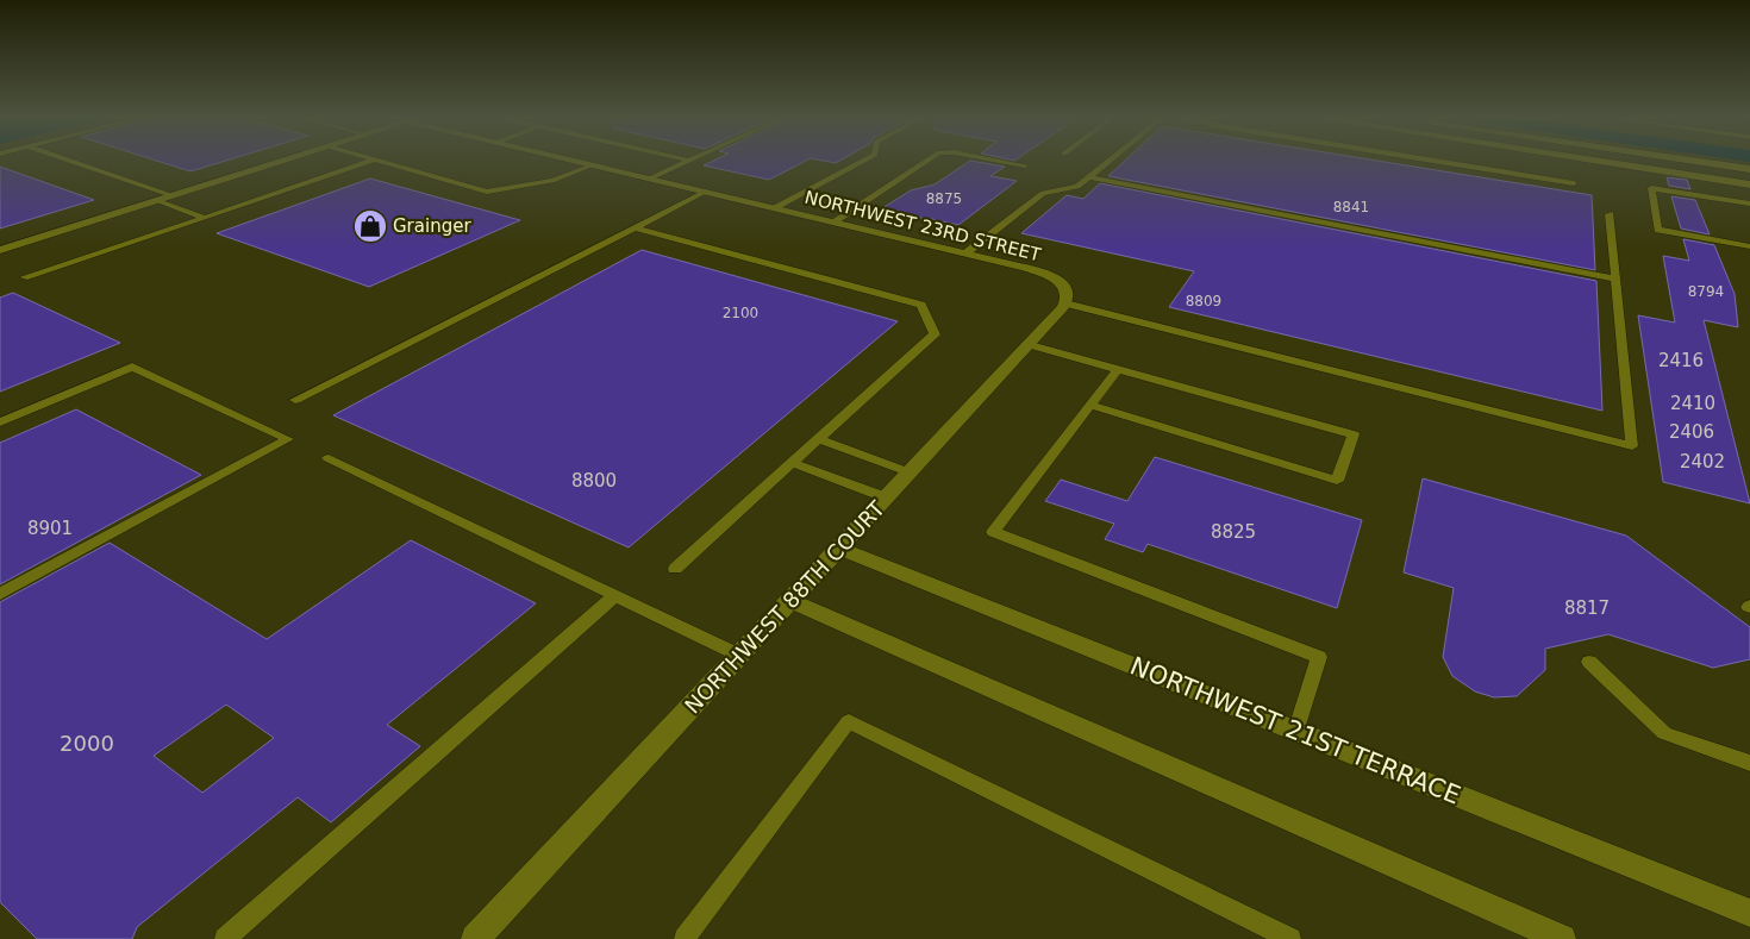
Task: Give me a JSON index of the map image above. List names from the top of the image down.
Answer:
{
  "streets": {
    "street": ["NORTHWEST 23RD STREET", "NORTHWEST 88TH COURT", "NORTHWEST 21ST TERRACE"]
  },
  "crossings": [
    ["NORTHWEST 23RD STREET", "NORTHWEST 88TH COURT"],
    ["NORTHWEST 88TH COURT", "NORTHWEST 21ST TERRACE"]
  ],
  "places": {
    "shop": ["Grainger"]
  },
  "house_numbers": [
    "8875",
    "8841",
    "8794",
    "8809",
    "2100",
    "2416",
    "2410",
    "2406",
    "2402",
    "8800",
    "8901",
    "8825",
    "8817",
    "2000"
  ]
}
